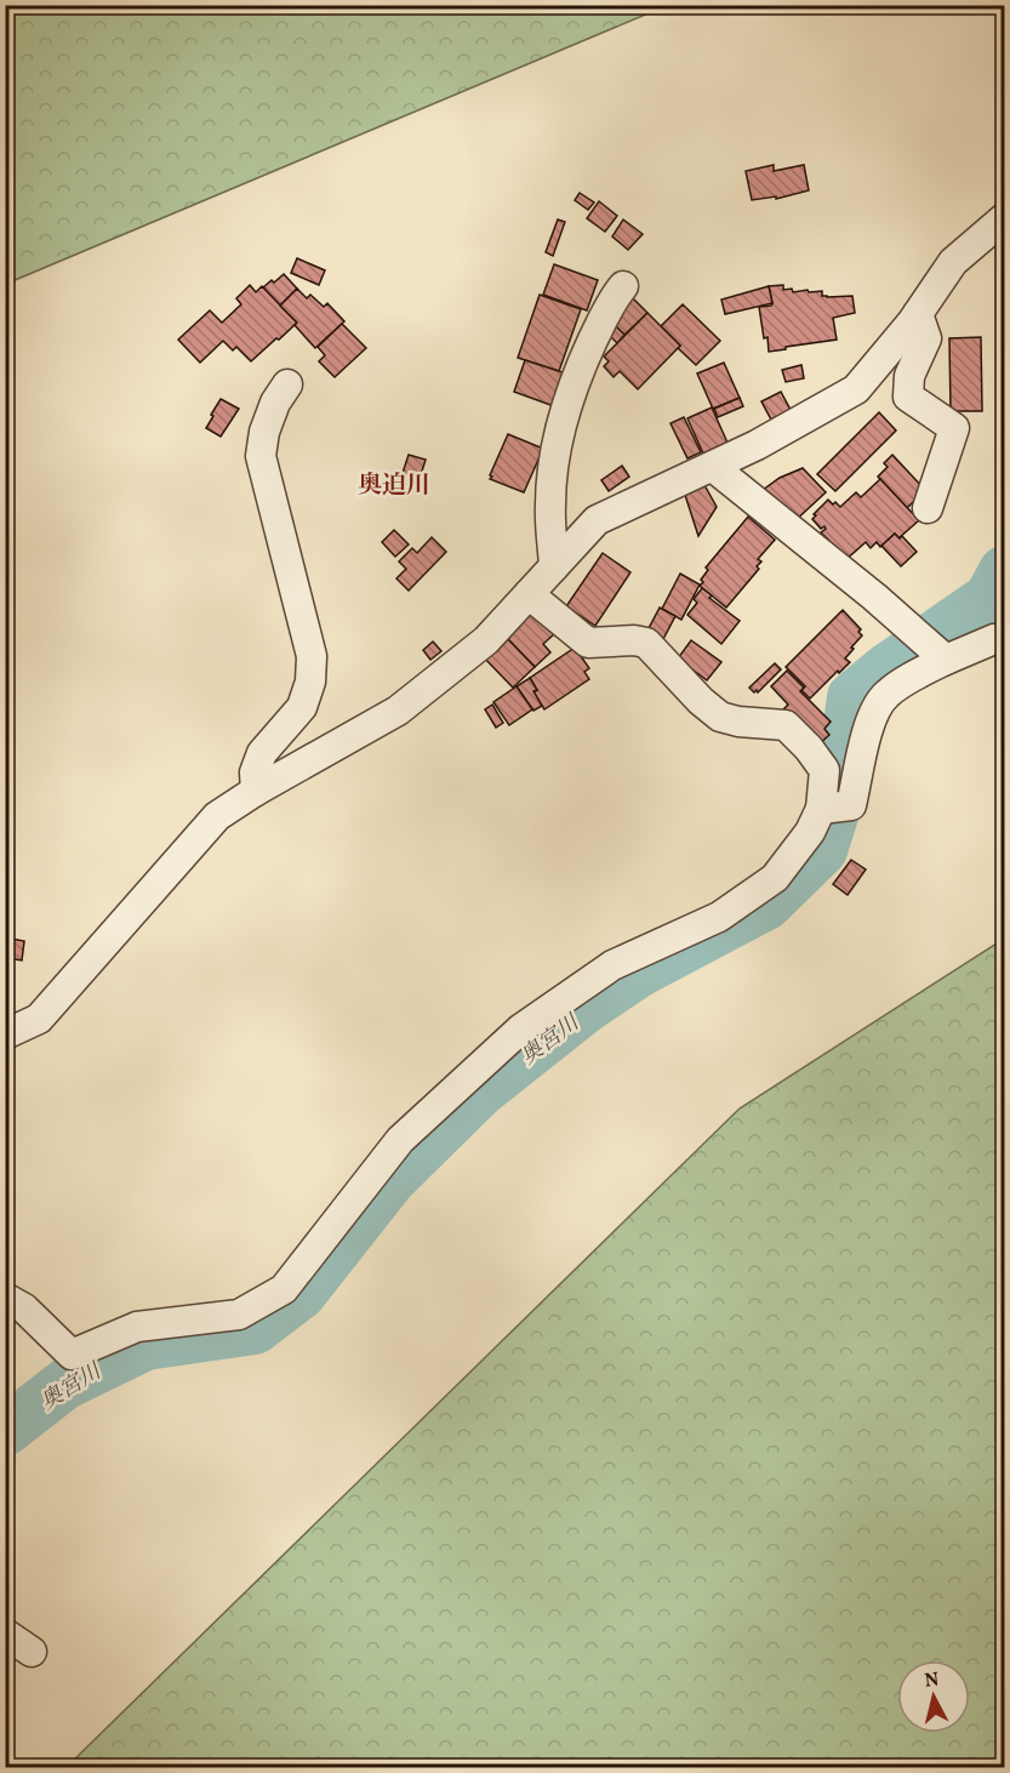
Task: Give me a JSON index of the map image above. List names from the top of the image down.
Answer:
{
  "districts": ["奥迫川"],
  "water": ["奥宮川"],
  "north": "top"
}
